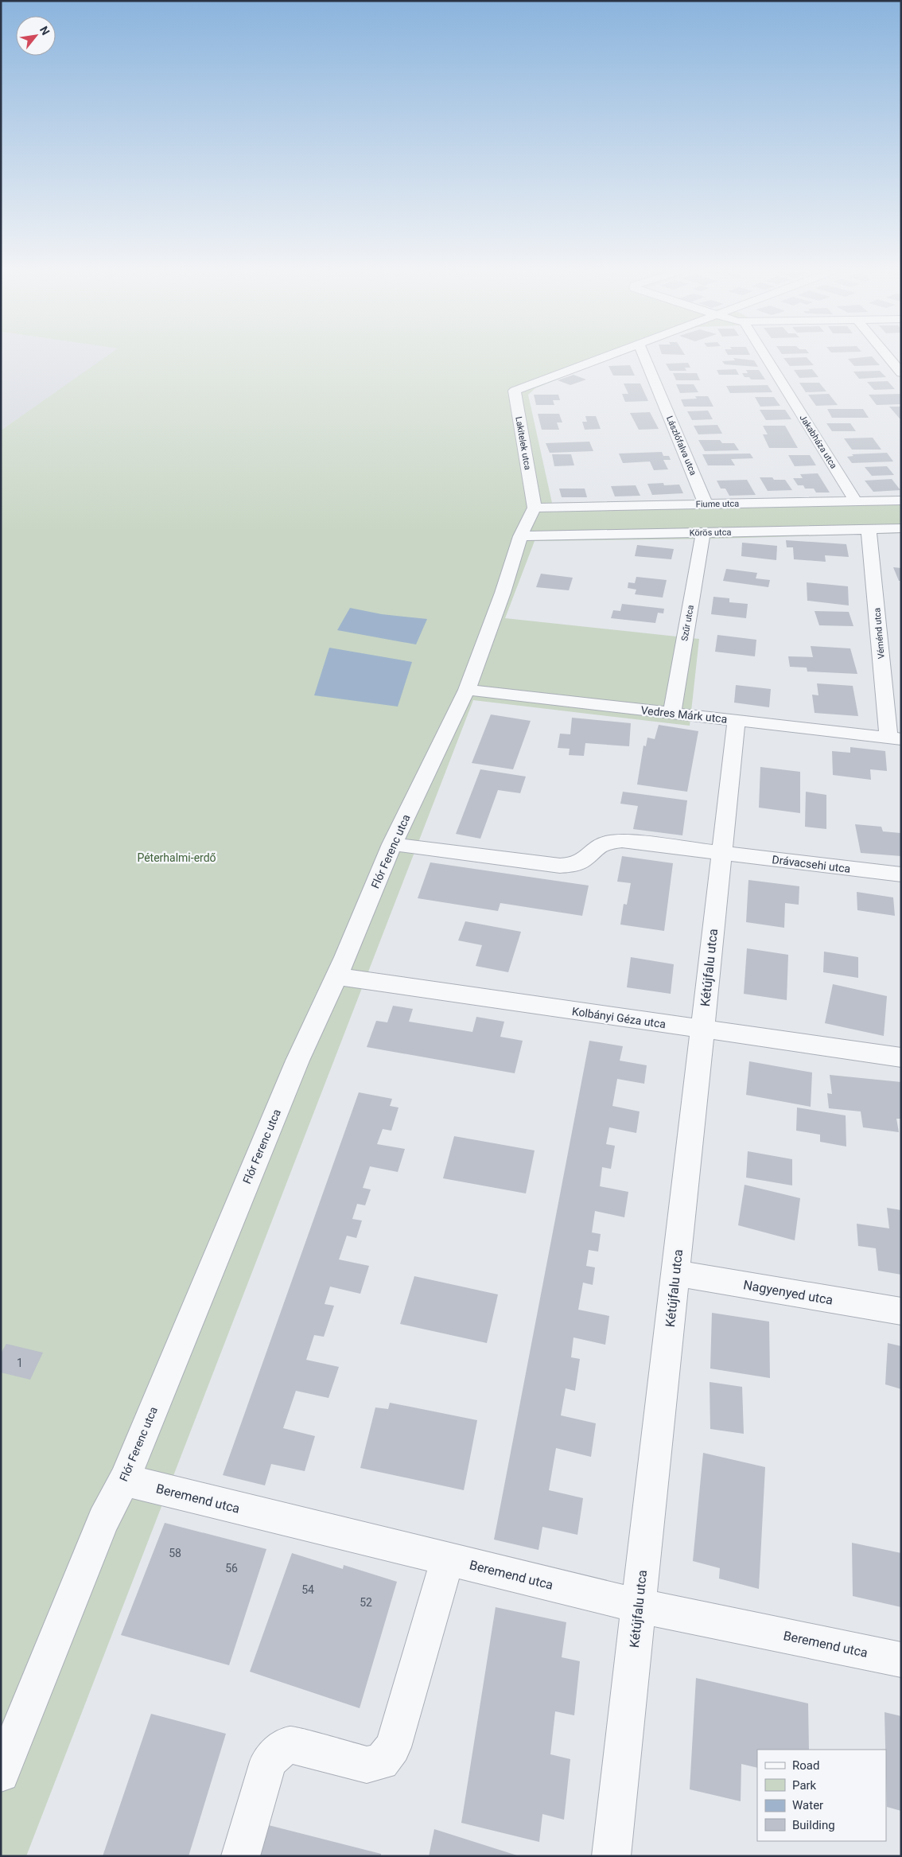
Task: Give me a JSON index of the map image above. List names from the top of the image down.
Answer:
{
  "streets": {
    "street": [
      "Jakabháza utca",
      "Lakitelek utca",
      "Lászlófalva utca",
      "Fiume utca",
      "Körös utca",
      "Szűr utca",
      "Véménd utca",
      "Vedres Márk utca",
      "Flór Ferenc utca",
      "Drávacsehi utca",
      "Kétújfalu utca",
      "Kolbányi Géza utca",
      "Nagyenyed utca",
      "Beremend utca"
    ]
  },
  "crossings": [
    ["Jakabháza utca", "Fiume utca"],
    ["Lakitelek utca", "Fiume utca"],
    ["Lászlófalva utca", "Fiume utca"],
    ["Körös utca", "Szűr utca"],
    ["Körös utca", "Véménd utca"],
    ["Körös utca", "Flór Ferenc utca"],
    ["Szűr utca", "Vedres Márk utca"],
    ["Véménd utca", "Vedres Márk utca"],
    ["Vedres Márk utca", "Flór Ferenc utca"],
    ["Vedres Márk utca", "Kétújfalu utca"],
    ["Flór Ferenc utca", "Drávacsehi utca"],
    ["Flór Ferenc utca", "Kolbányi Géza utca"],
    ["Flór Ferenc utca", "Beremend utca"],
    ["Drávacsehi utca", "Kétújfalu utca"],
    ["Kétújfalu utca", "Kolbányi Géza utca"],
    ["Kétújfalu utca", "Nagyenyed utca"],
    ["Kétújfalu utca", "Beremend utca"]
  ],
  "parks": ["Péterhalmi-erdő"],
  "house_numbers": [
    "1",
    "58",
    "56",
    "54",
    "52"
  ],
  "legend": [
    "Road",
    "Park",
    "Water",
    "Building"
  ],
  "north": "top right"
}
